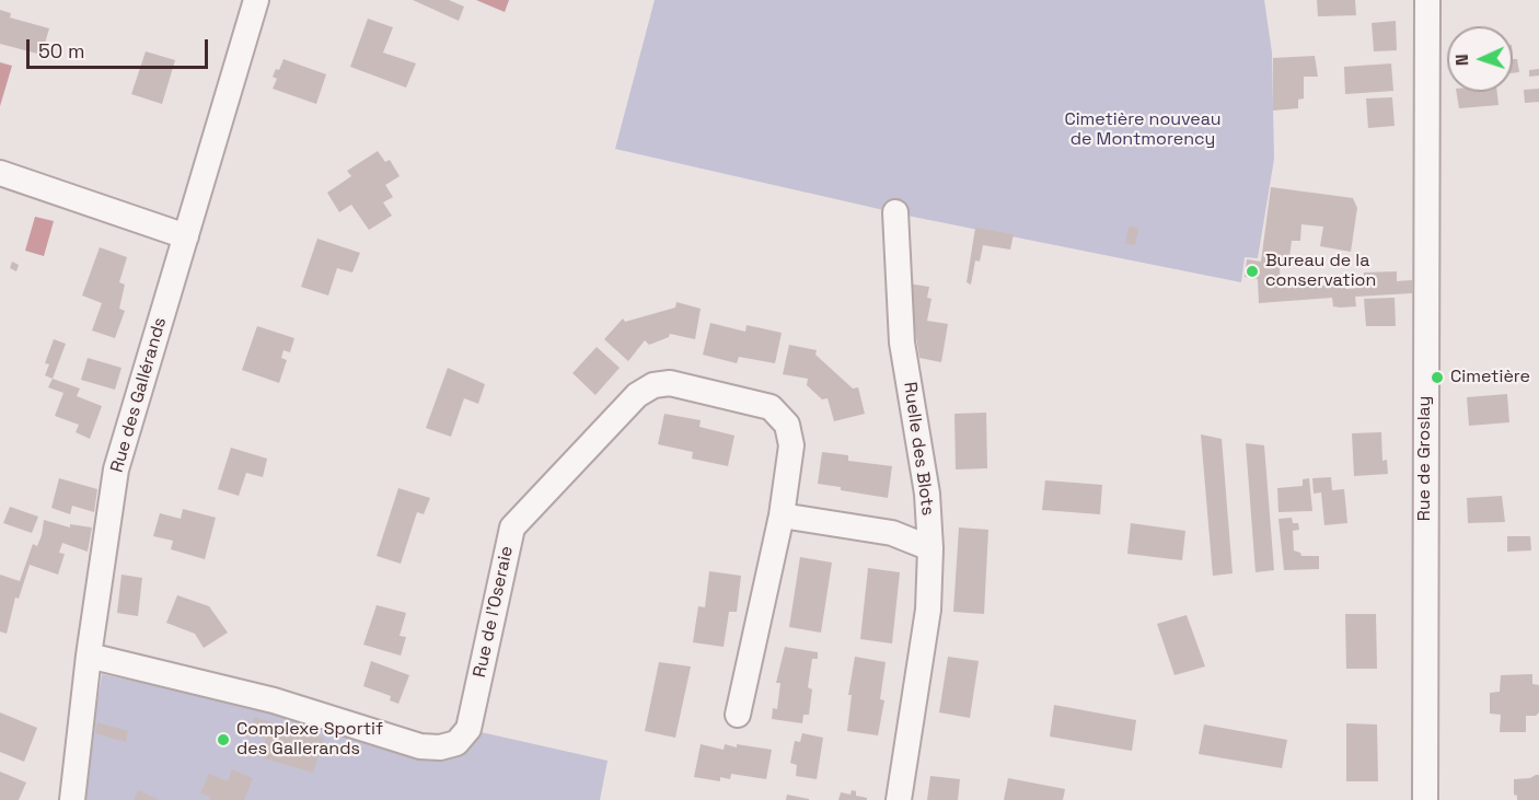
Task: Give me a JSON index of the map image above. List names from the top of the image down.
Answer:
{
  "streets": {
    "street": [
      "Rue des Gallérands",
      "Ruelle des Blots",
      "Rue de Groslay",
      "Rue de l'Oseraie"
    ]
  },
  "crossings": [
    ["Rue des Gallérands", "Rue de l'Oseraie"]
  ],
  "parks": ["Cimetière nouveau de Montmorency"],
  "places": ["Bureau de la conservation", "Cimetière", "Complexe Sportif des Gallerands"],
  "scale_bar": "50 m",
  "north": "left"
}
